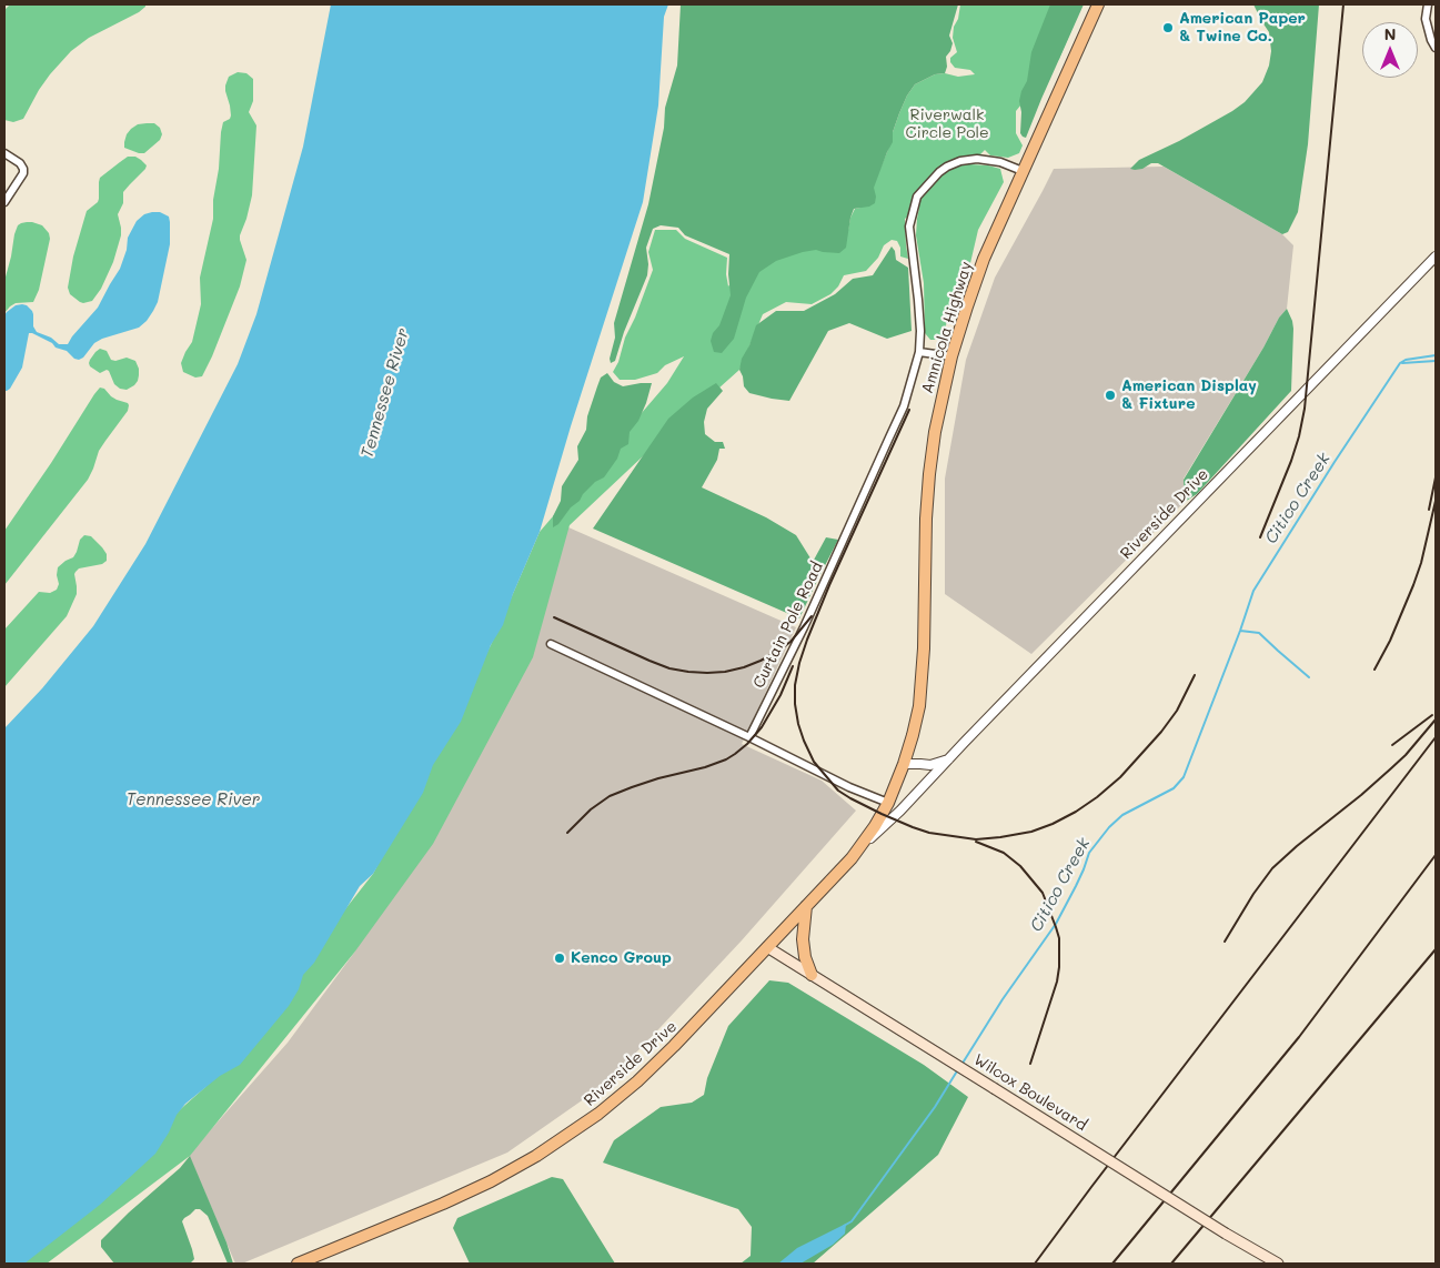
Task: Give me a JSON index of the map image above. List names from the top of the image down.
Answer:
{
  "streets": {
    "main road": ["Amnicola Highway", "Riverside Drive", "Wilcox Boulevard"],
    "street": ["Curtain Pole Road"]
  },
  "crossings": [
    ["Amnicola Highway", "Riverside Drive"],
    ["Amnicola Highway", "Curtain Pole Road"],
    ["Riverside Drive", "Wilcox Boulevard"]
  ],
  "water": ["Tennessee River", "Citico Creek"],
  "parks": ["Riverwalk Circle Pole"],
  "places": ["American Paper & Twine Co.", "American Display & Fixture", "Kenco Group"],
  "north": "top"
}
